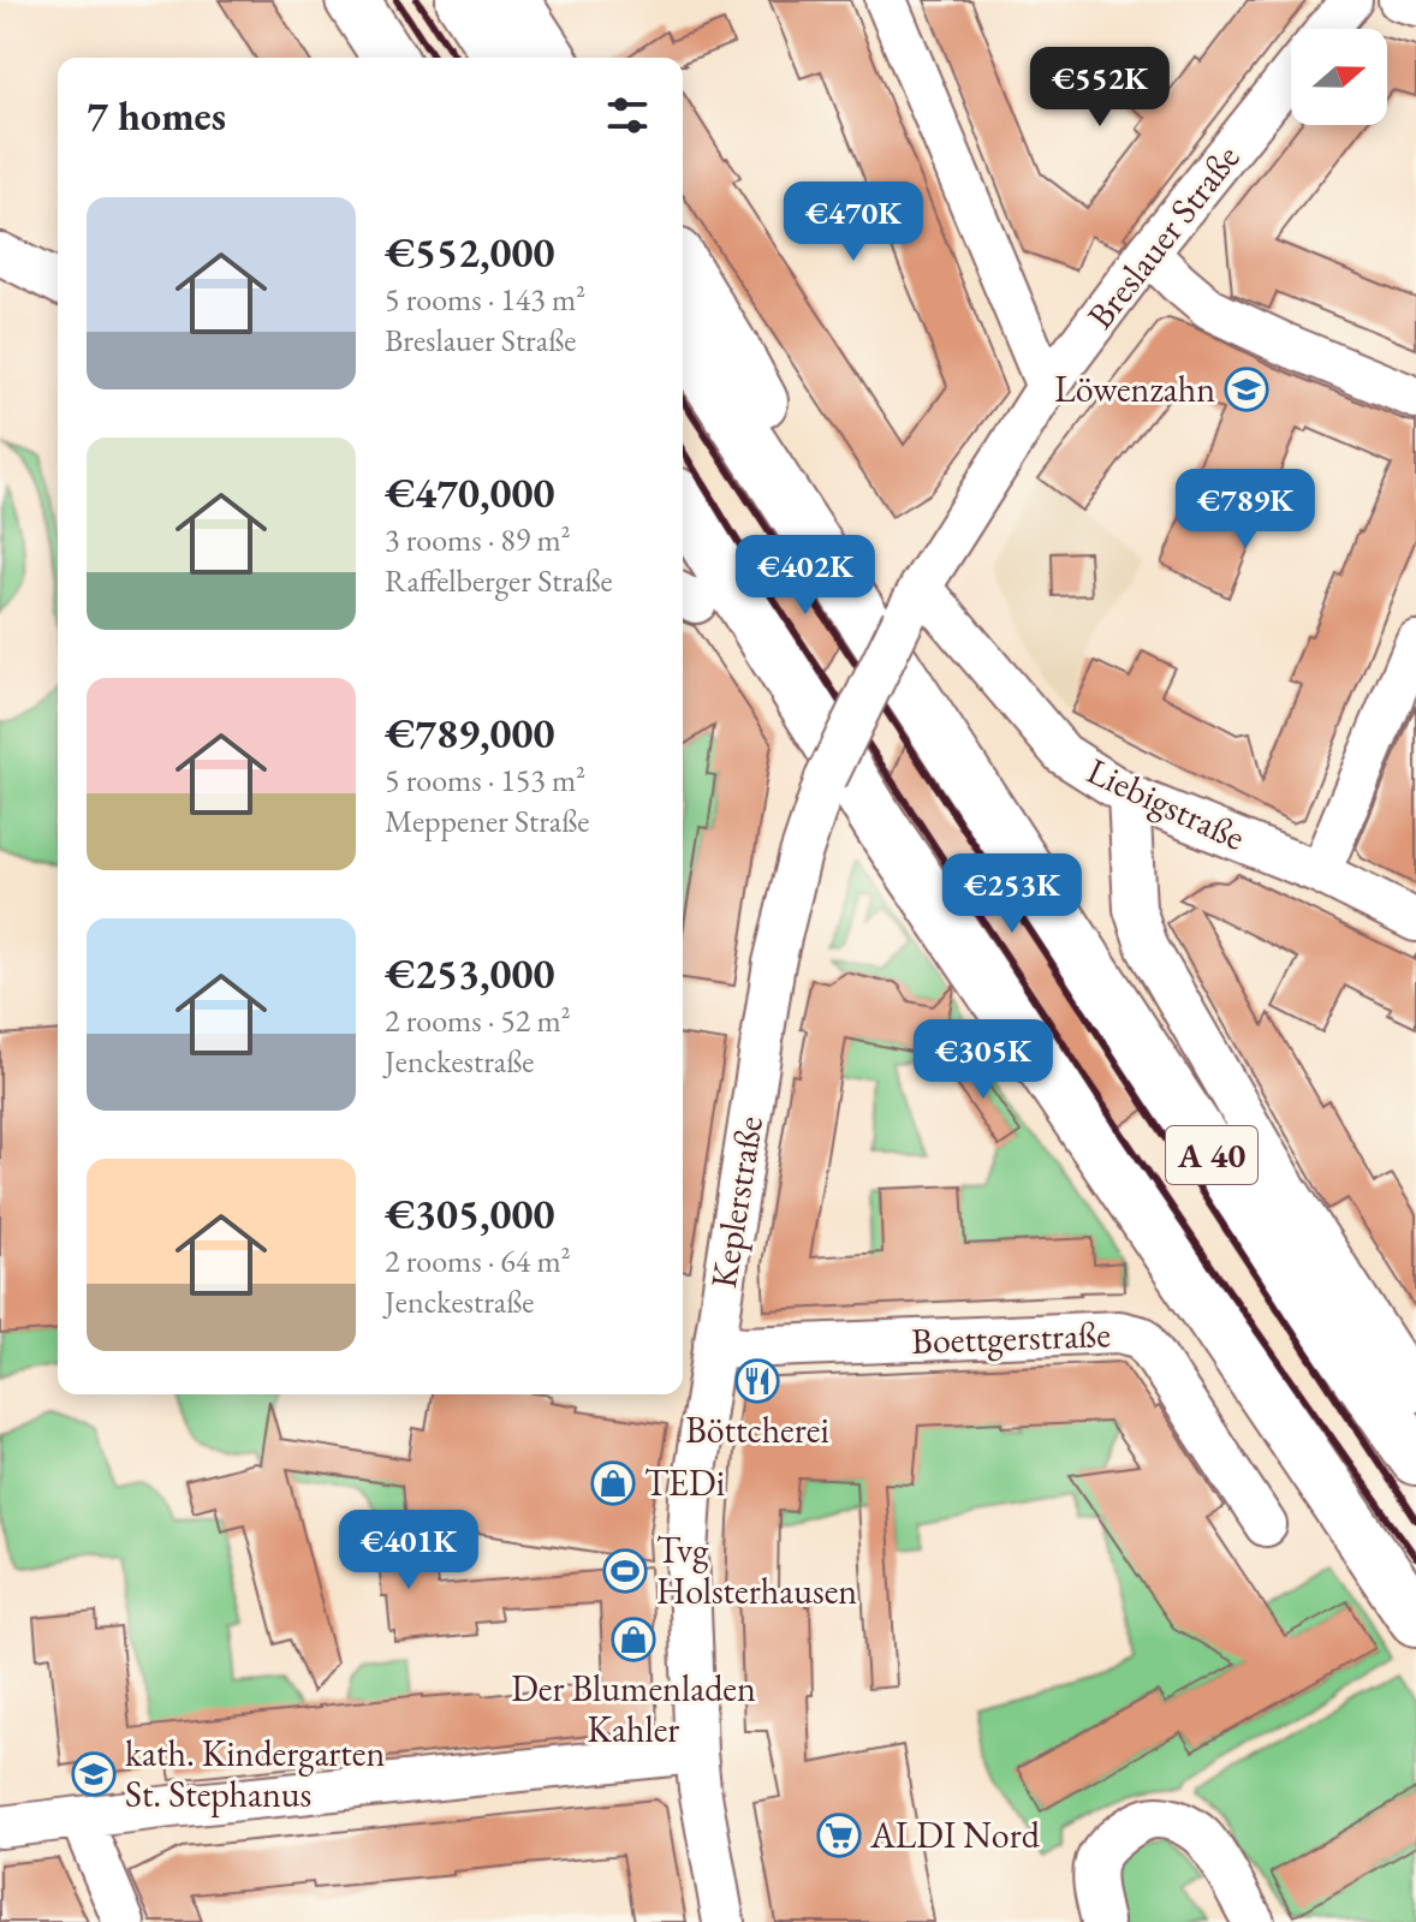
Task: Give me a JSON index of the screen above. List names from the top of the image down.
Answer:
{
  "streets": {
    "highway": ["A 40"],
    "street": [
      "Breslauer Straße",
      "Liebigstraße",
      "Keplerstraße",
      "Boettgerstraße"
    ]
  },
  "crossings": [
    ["Breslauer Straße", "Liebigstraße"],
    ["Breslauer Straße", "Keplerstraße"],
    ["Liebigstraße", "Keplerstraße"],
    ["Keplerstraße", "Boettgerstraße"]
  ],
  "places": {
    "school or university": ["Löwenzahn", "kath. Kindergarten St. Stephanus"],
    "restaurant": ["Böttcherei"],
    "shop": ["TEDi", "Der Blumenladen Kahler"],
    "sports": ["Tvg Holsterhausen"],
    "supermarket": ["ALDI Nord"]
  },
  "north": "right",
  "page": {
    "price": [
      "€552K",
      "€470K",
      "€789K",
      "€402K",
      "€253K",
      "€305K",
      "€401K"
    ],
    "heading": "7 homes",
    "list": [
      {
        "name": "€552,000",
        "note": "5 rooms · 143 m² · Breslauer Straße"
      },
      {
        "name": "€470,000",
        "note": "3 rooms · 89 m² · Raffelberger Straße"
      },
      {
        "name": "€789,000",
        "note": "5 rooms · 153 m² · Meppener Straße"
      },
      {
        "name": "€253,000",
        "note": "2 rooms · 52 m² · Jenckestraße"
      },
      {
        "name": "€305,000",
        "note": "2 rooms · 64 m² · Jenckestraße"
      }
    ]
  }
}
